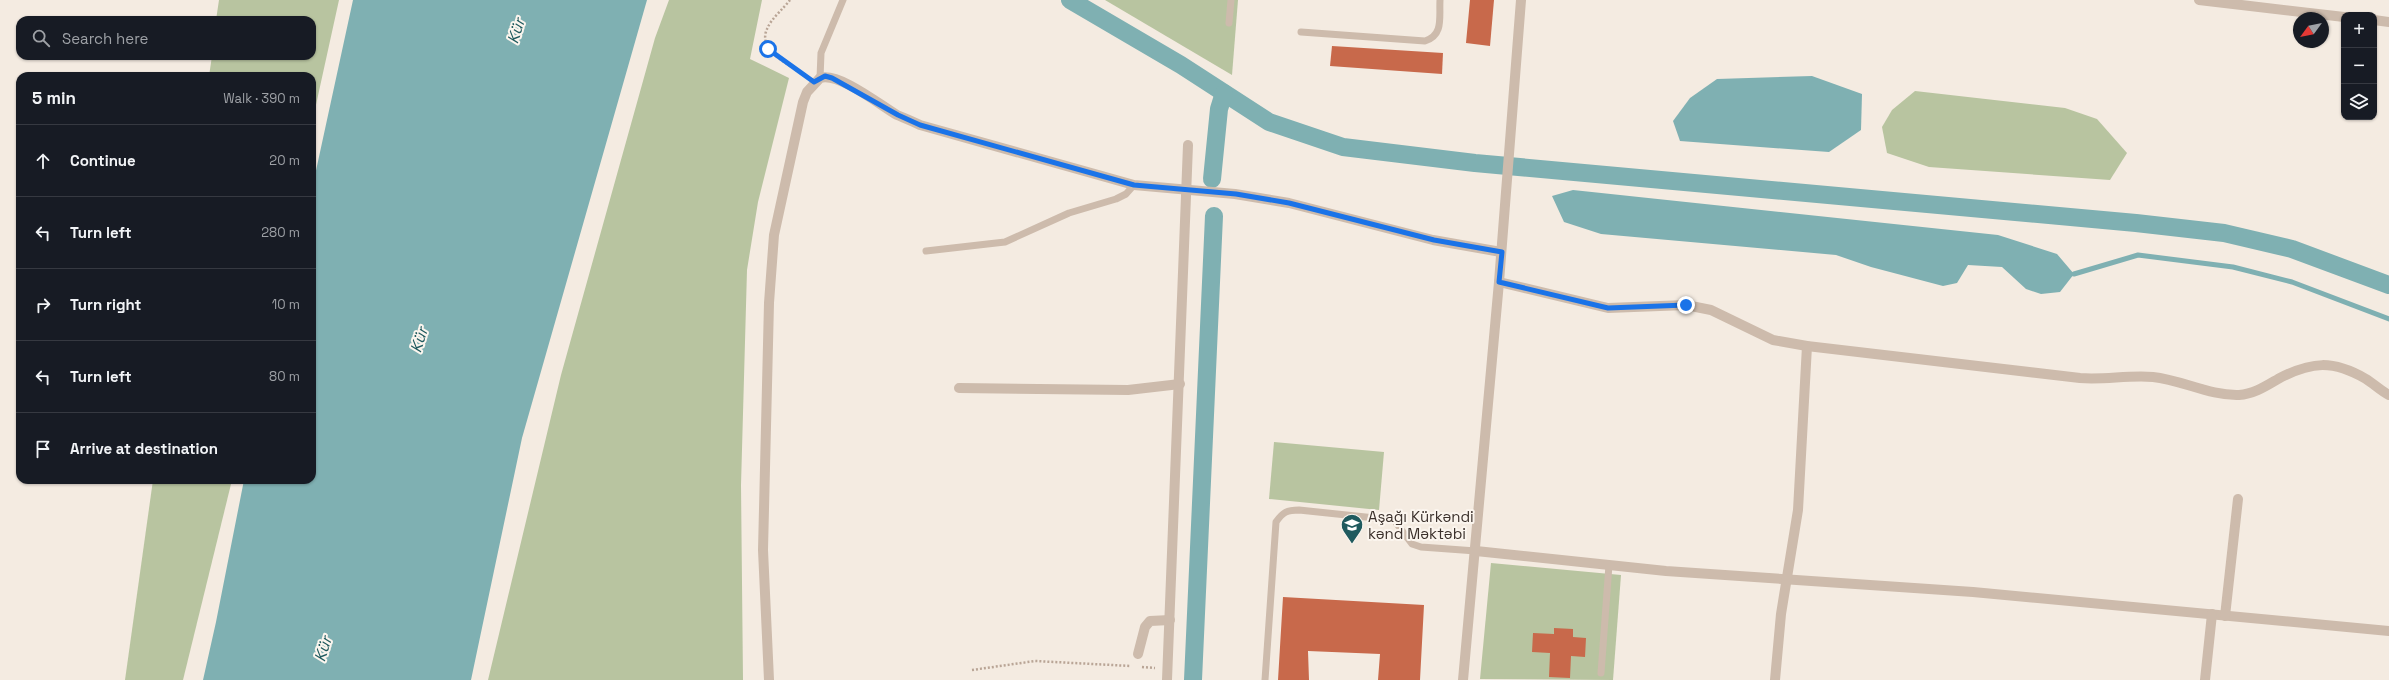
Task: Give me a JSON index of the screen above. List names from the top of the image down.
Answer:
{
  "water": ["Kür"],
  "places": {
    "school or university": ["Aşağı Kürkəndi kənd Məktəbi"]
  },
  "north": "bottom left",
  "page": {
    "map_buttons": ["+", "−"],
    "search": "Search here",
    "heading": ["5 min", "Walk · 390 m"],
    "list": [
      ["Continue", "20 m"],
      ["Turn left", "280 m"],
      ["Turn right", "10 m"],
      ["Turn left", "80 m"],
      "Arrive at destination"
    ]
  }
}
